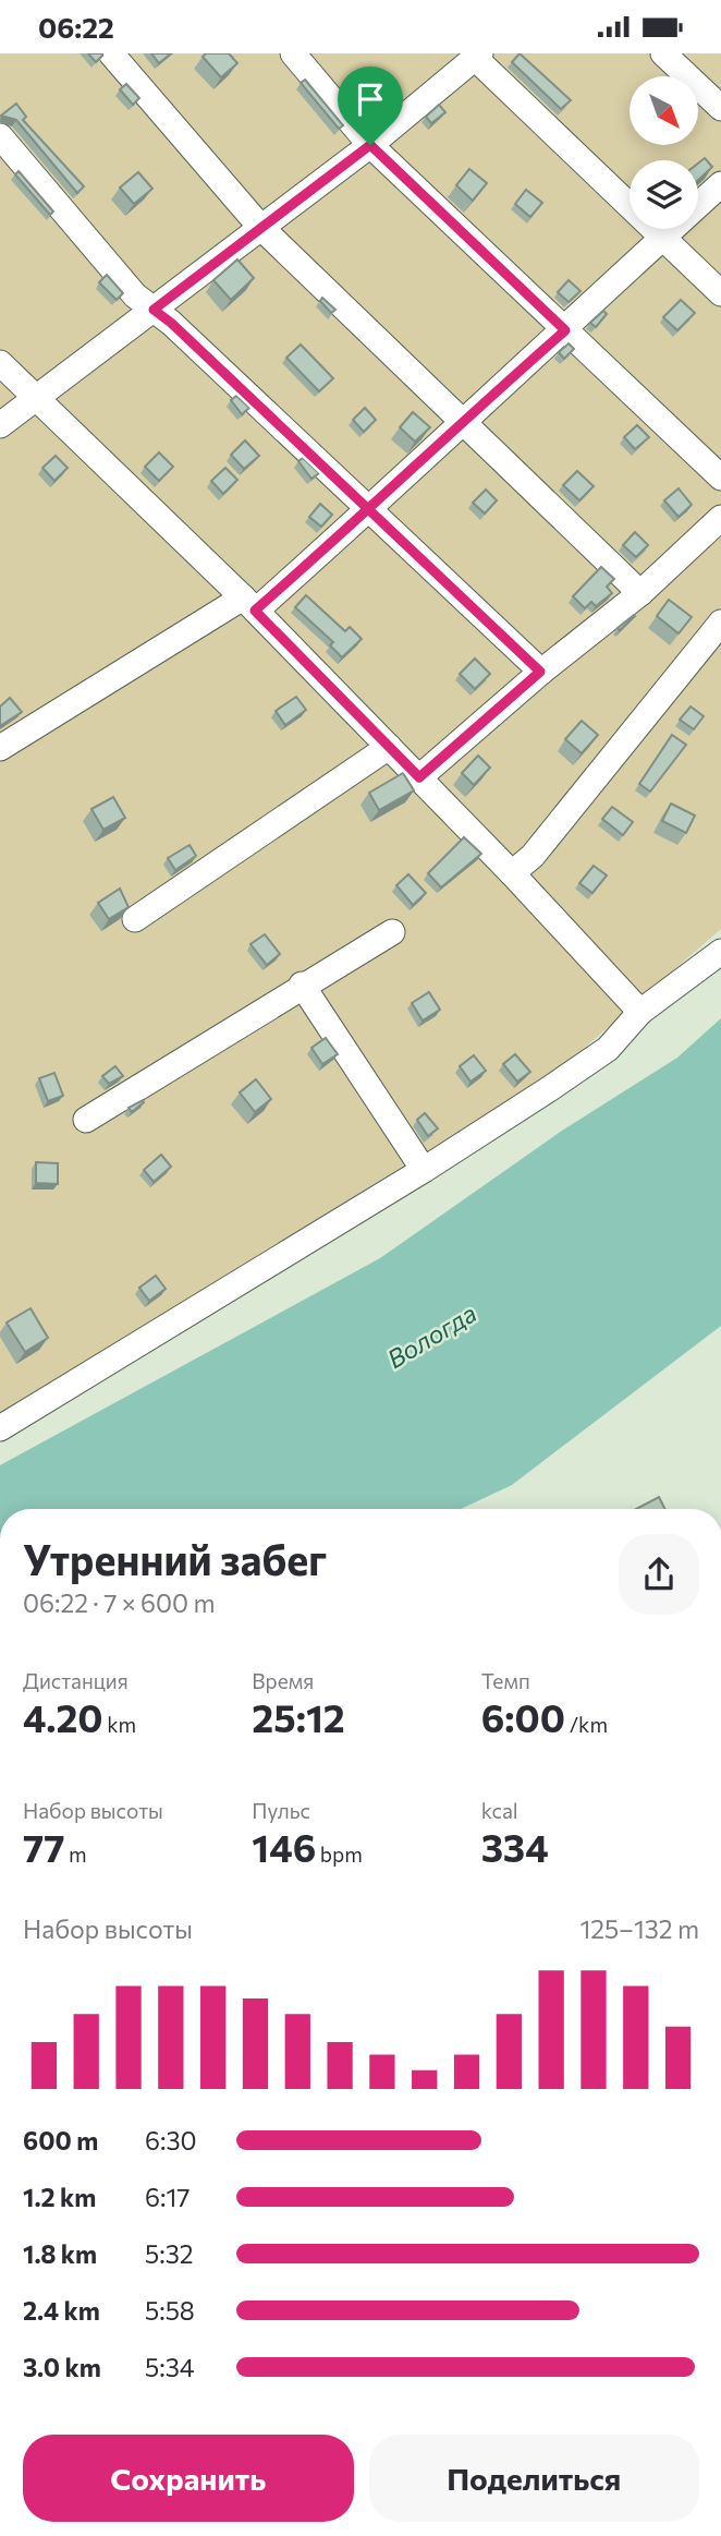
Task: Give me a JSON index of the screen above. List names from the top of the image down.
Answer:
{
  "water": ["Вологда"],
  "north": "bottom right",
  "page": {
    "status": "06:22",
    "heading": ["Утренний забег", "06:22 · 7 × 600 m"],
    "stats": [
      ["Дистанция", "4.20 km"],
      ["Время", "25:12"],
      ["Темп", "6:00 /km"],
      ["Набор высоты", "77 m"],
      ["Пульс", "146 bpm"],
      ["kcal", "334"]
    ],
    "chart": ["Набор высоты", "125–132 m"],
    "list": [
      {
        "name": "600 m",
        "note": "6:30"
      },
      {
        "name": "1.2 km",
        "note": "6:17"
      },
      {
        "name": "1.8 km",
        "note": "5:32"
      },
      {
        "name": "2.4 km",
        "note": "5:58"
      },
      {
        "name": "3.0 km",
        "note": "5:34"
      }
    ],
    "buttons": ["Сохранить", "Поделиться"]
  }
}
